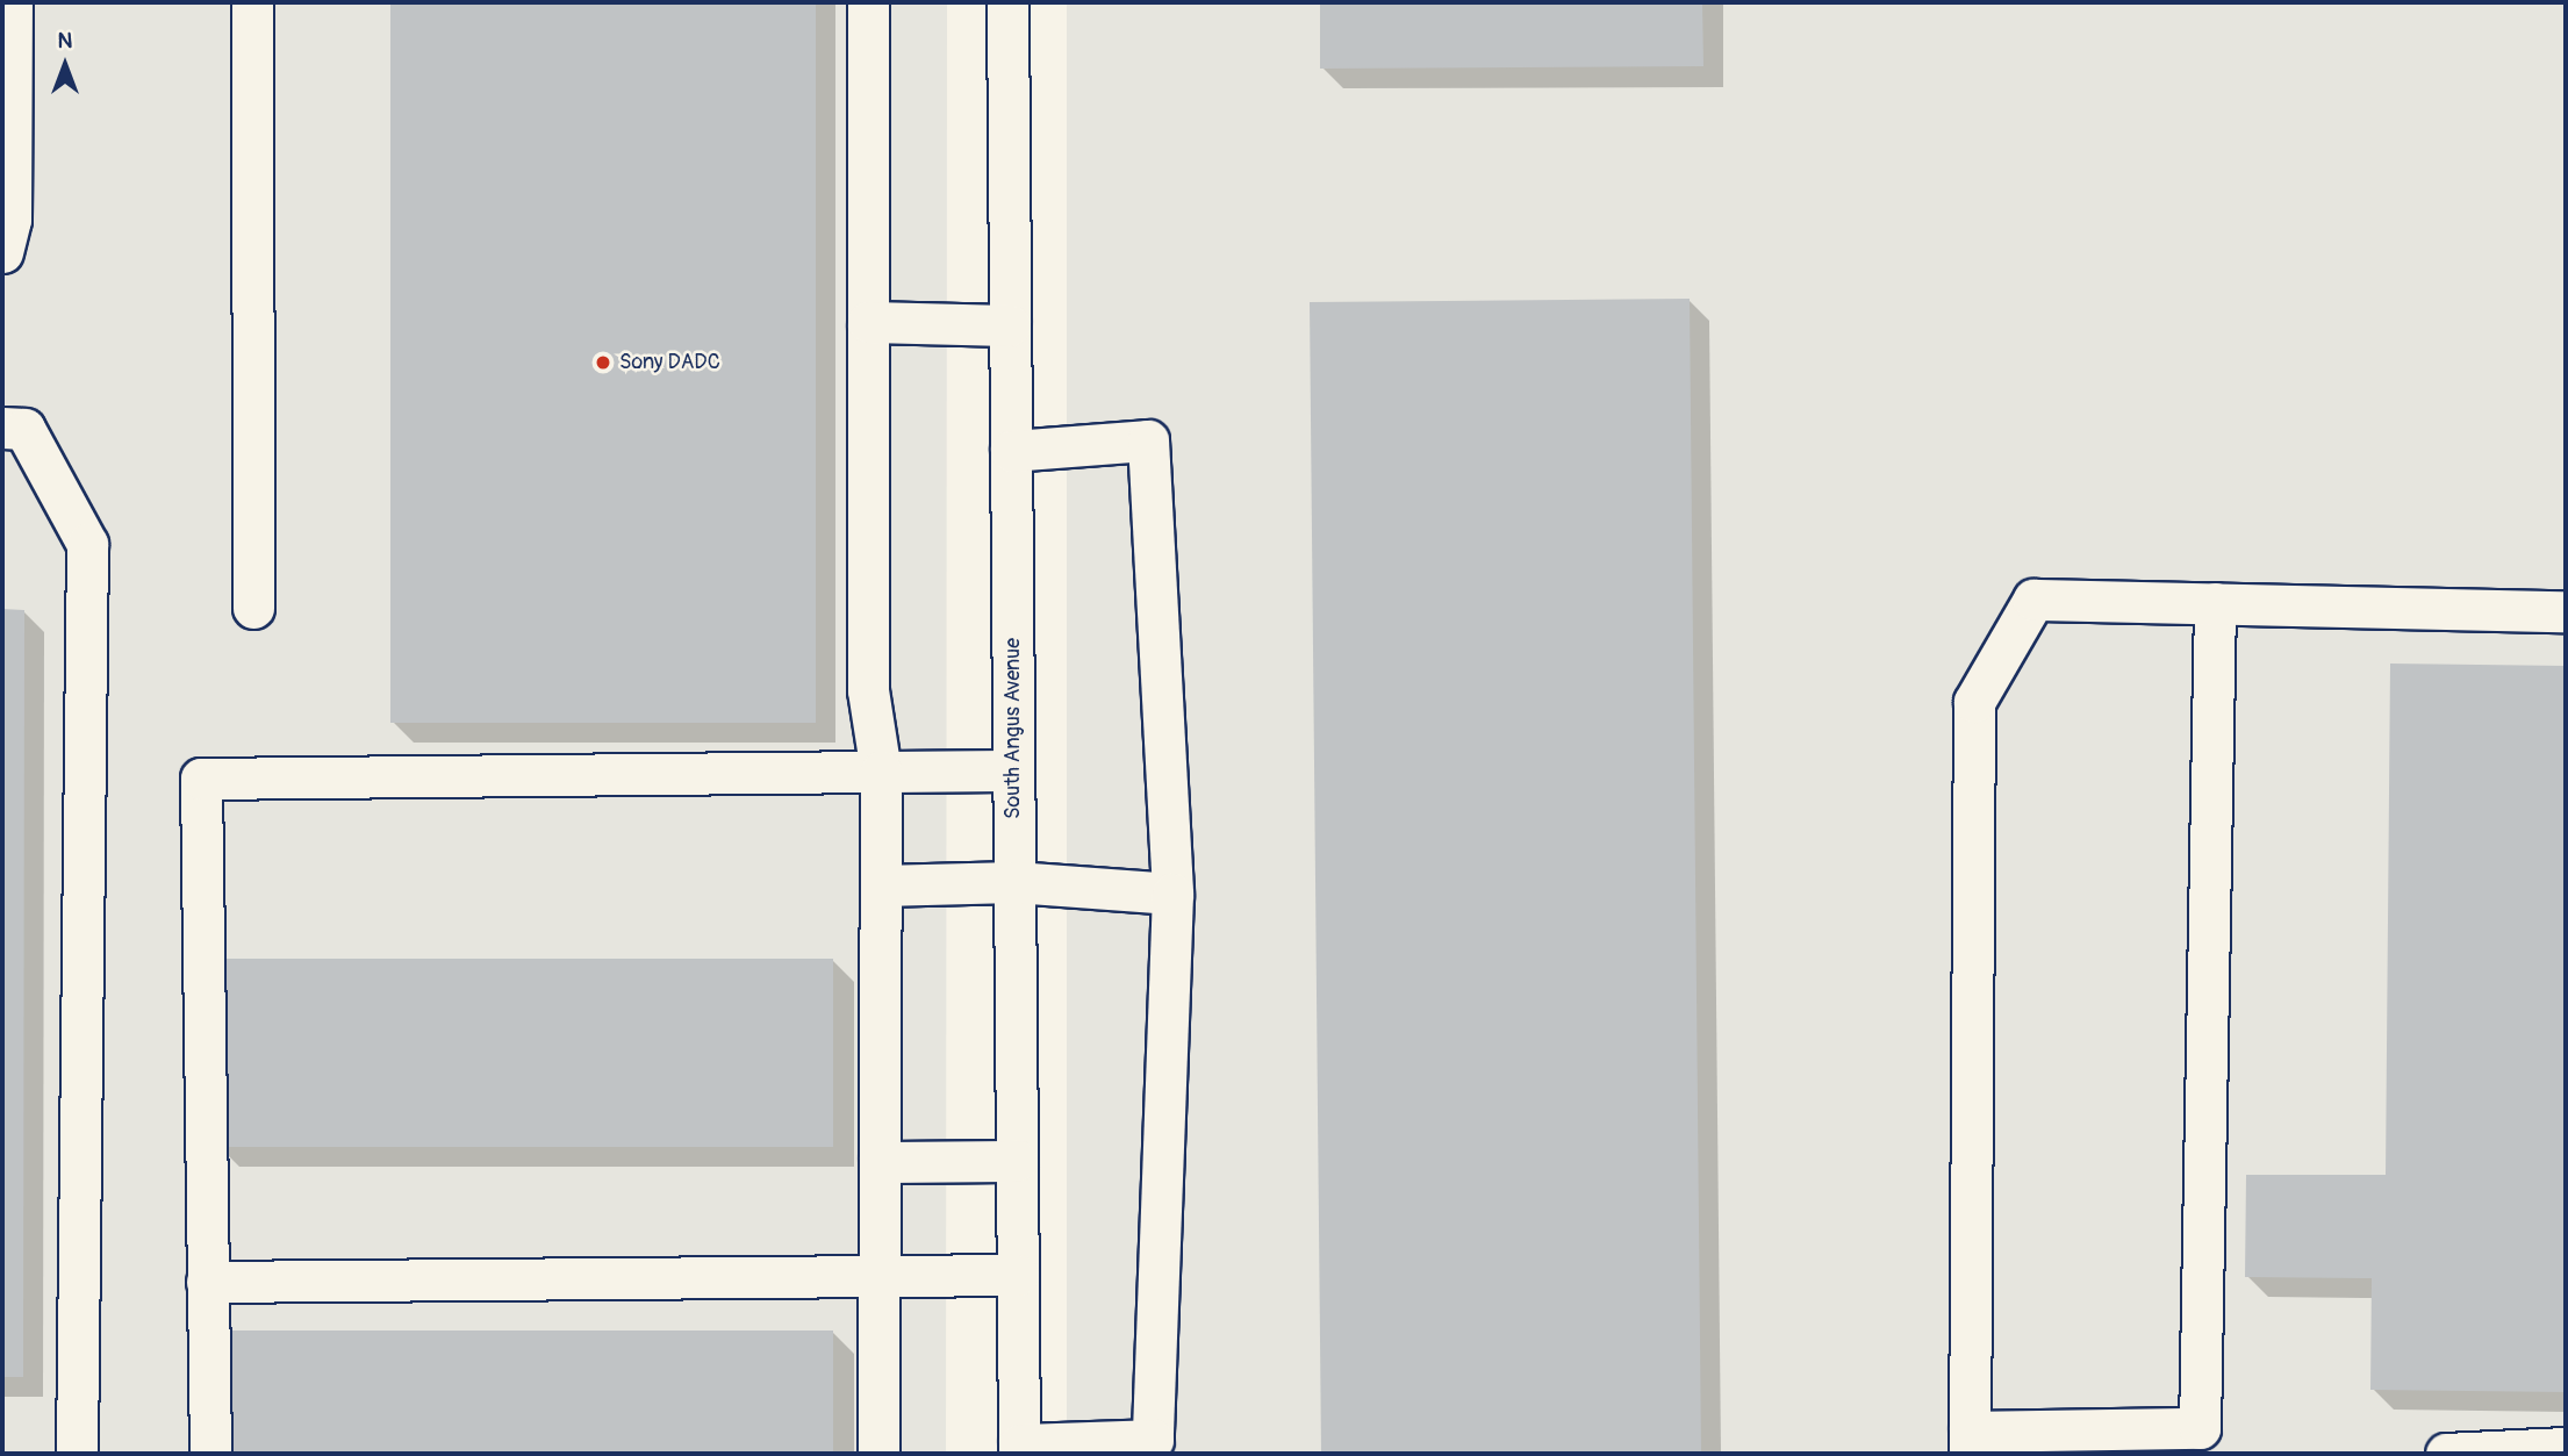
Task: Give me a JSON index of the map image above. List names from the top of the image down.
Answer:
{
  "streets": {
    "street": ["South Angus Avenue"]
  },
  "places": ["Sony DADC"],
  "north": "top"
}
